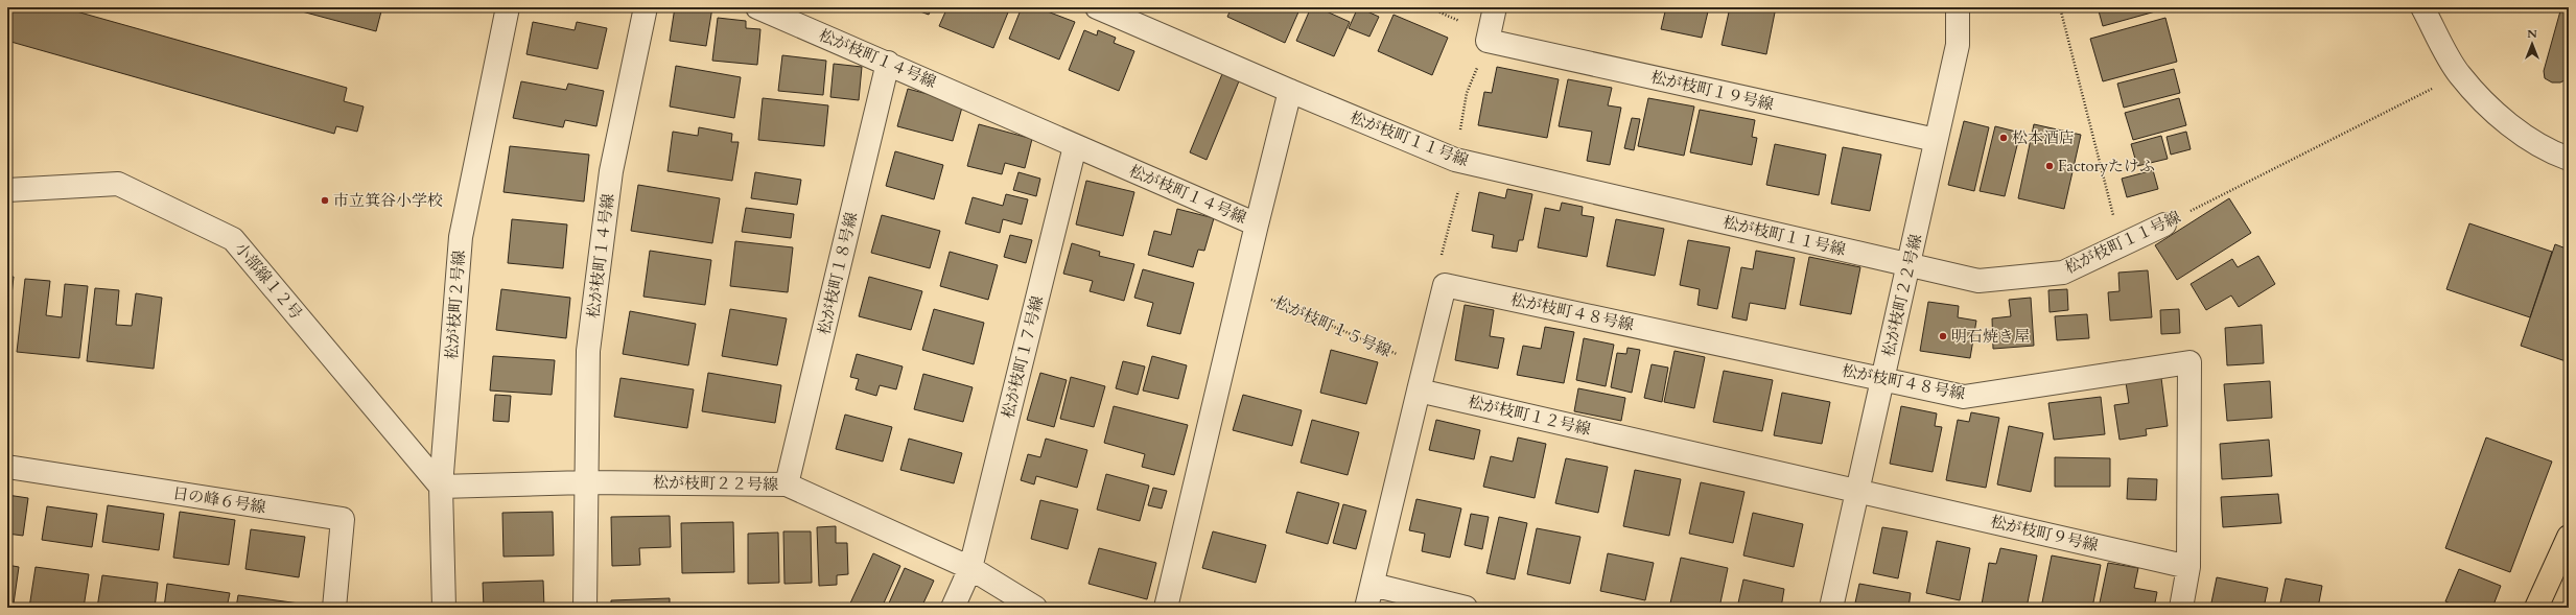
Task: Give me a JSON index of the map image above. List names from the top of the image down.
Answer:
{
  "streets": {
    "street": [
      "松が枝町１４号線",
      "松が枝町１９号線",
      "松が枝町１１号線",
      "松が枝町１８号線",
      "小部線１２号",
      "松が枝町２２号線",
      "松が枝町２号線",
      "松が枝町４８号線",
      "松が枝町１７号線",
      "松が枝町１２号線",
      "日の峰６号線",
      "松が枝町９号線"
    ],
    "path": ["松が枝町１５号線"]
  },
  "crossings": [
    ["松が枝町１４号線", "松が枝町１８号線"],
    ["松が枝町１４号線", "松が枝町２２号線"],
    ["松が枝町１４号線", "松が枝町１５号線"],
    ["松が枝町１４号線", "松が枝町１７号線"],
    ["松が枝町１９号線", "松が枝町２２号線"],
    ["松が枝町１１号線", "松が枝町２２号線"],
    ["松が枝町１８号線", "松が枝町２２号線"],
    ["小部線１２号", "松が枝町２２号線"],
    ["小部線１２号", "松が枝町２号線"],
    ["松が枝町２２号線", "松が枝町２号線"],
    ["松が枝町２２号線", "松が枝町４８号線"],
    ["松が枝町２２号線", "松が枝町１７号線"],
    ["松が枝町２２号線", "松が枝町１２号線"],
    ["松が枝町２２号線", "松が枝町９号線"],
    ["松が枝町４８号線", "松が枝町９号線"],
    ["松が枝町１２号線", "松が枝町９号線"]
  ],
  "places": [
    "松本酒店",
    "Factoryたけふ",
    "市立箕谷小学校",
    "明石焼き屋"
  ],
  "north": "top"
}
